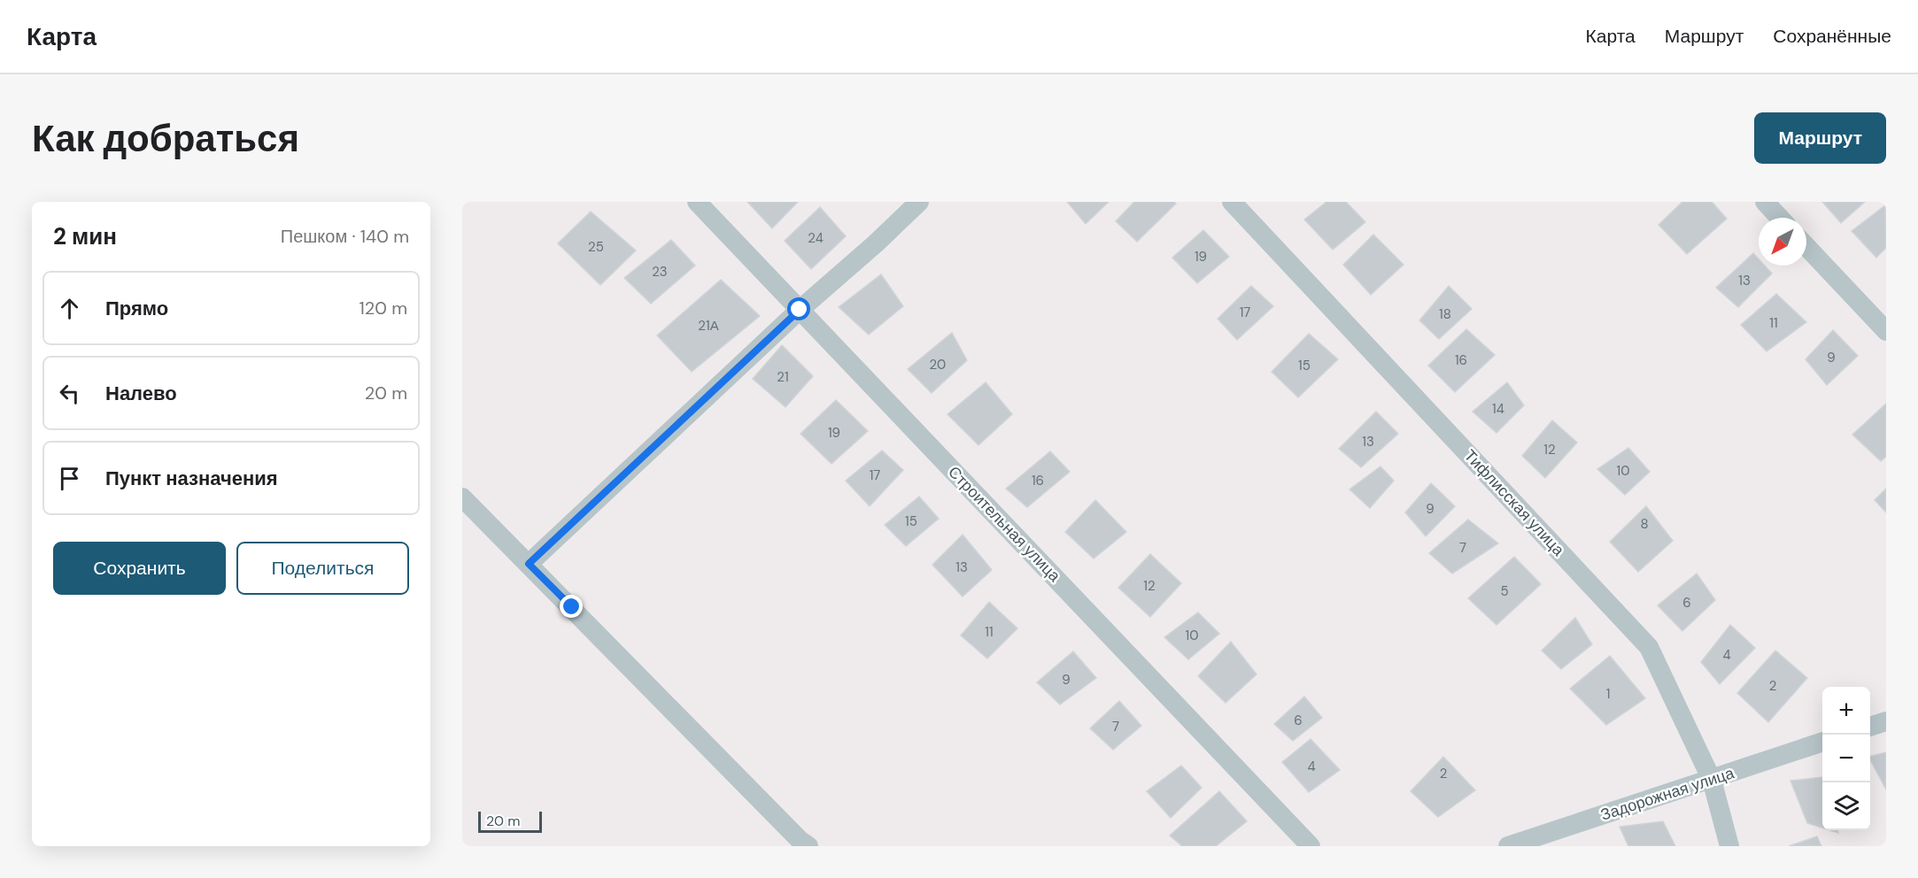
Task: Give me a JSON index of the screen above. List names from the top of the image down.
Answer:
{
  "streets": {
    "street": ["Тифлисская улица", "Строительная улица", "Задорожная улица"]
  },
  "crossings": [
    ["Тифлисская улица", "Задорожная улица"]
  ],
  "house_numbers": [
    "24",
    "25",
    "19",
    "23",
    "13",
    "17",
    "18",
    "11",
    "21А",
    "9",
    "16",
    "20",
    "15",
    "21",
    "14",
    "19",
    "13",
    "12",
    "10",
    "17",
    "16",
    "9",
    "15",
    "8",
    "7",
    "13",
    "12",
    "5",
    "6",
    "11",
    "10",
    "4",
    "9",
    "2",
    "1",
    "6",
    "7",
    "4",
    "2"
  ],
  "scale_bar": "20 m",
  "north": "bottom left",
  "page": {
    "header": "Карта",
    "nav": ["Карта", "Маршрут", "Сохранённые"],
    "buttons": [
      "Маршрут",
      ["Сохранить", "Поделиться"]
    ],
    "title": "Как добраться",
    "heading": ["2 мин", "Пешком · 140 m"],
    "list": [
      ["Прямо", "120 m"],
      ["Налево", "20 m"],
      "Пункт назначения"
    ],
    "map_buttons": ["+", "−"],
    "scale": "20 m"
  }
}
